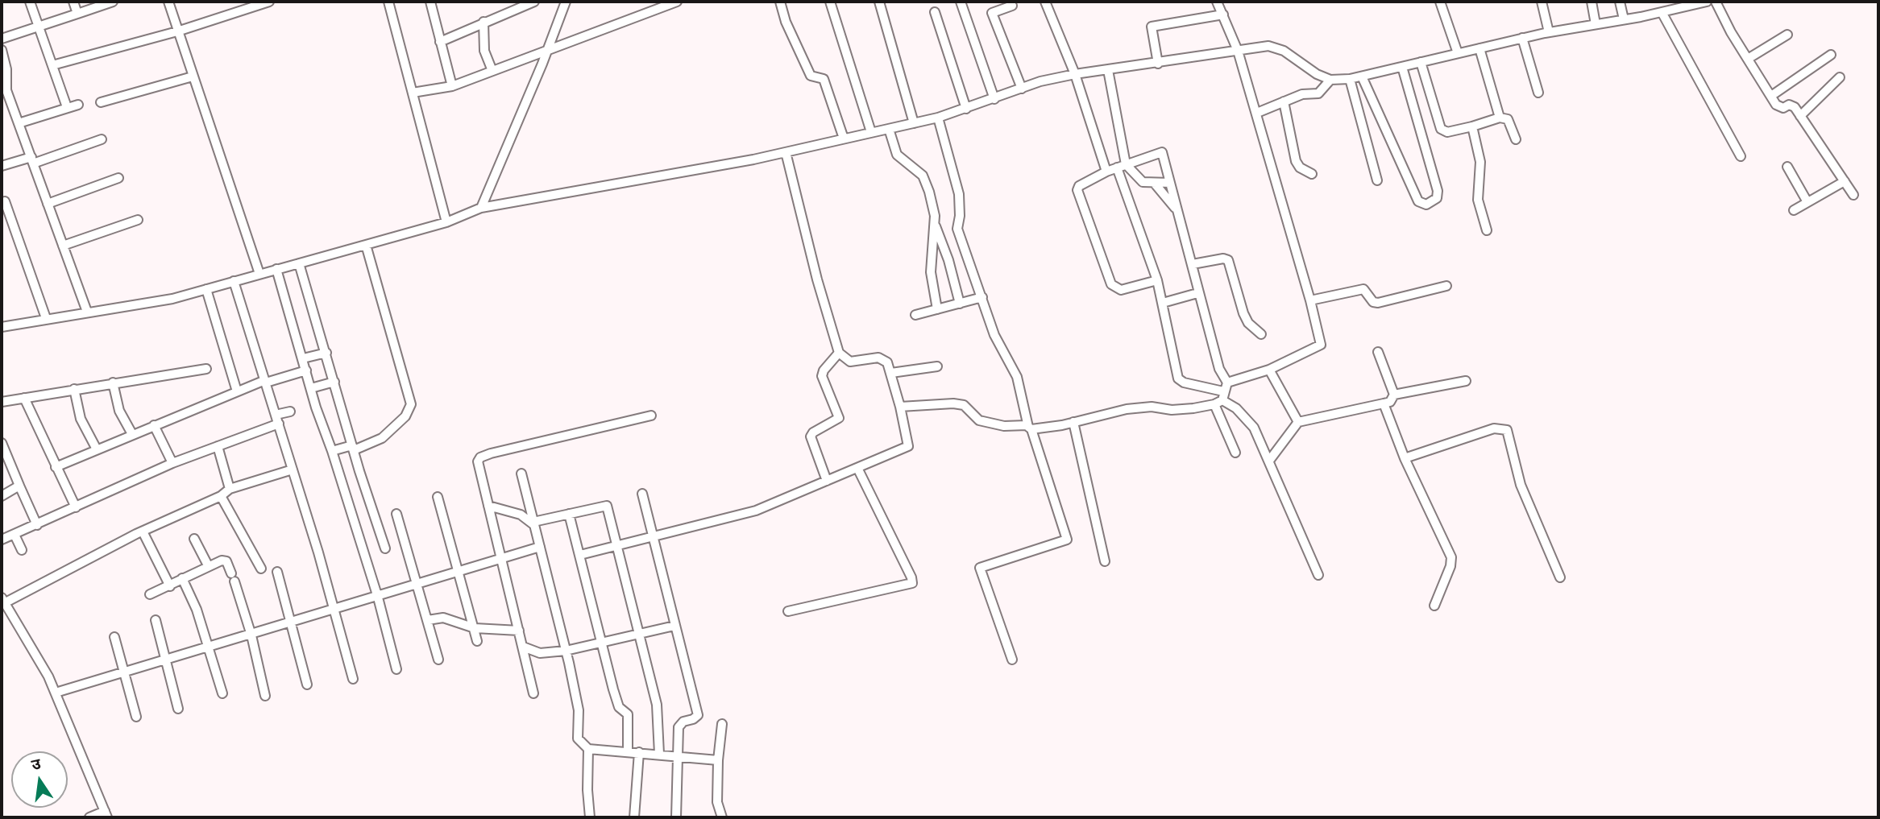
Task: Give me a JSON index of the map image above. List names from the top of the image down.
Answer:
{
  "north": "top"
}
